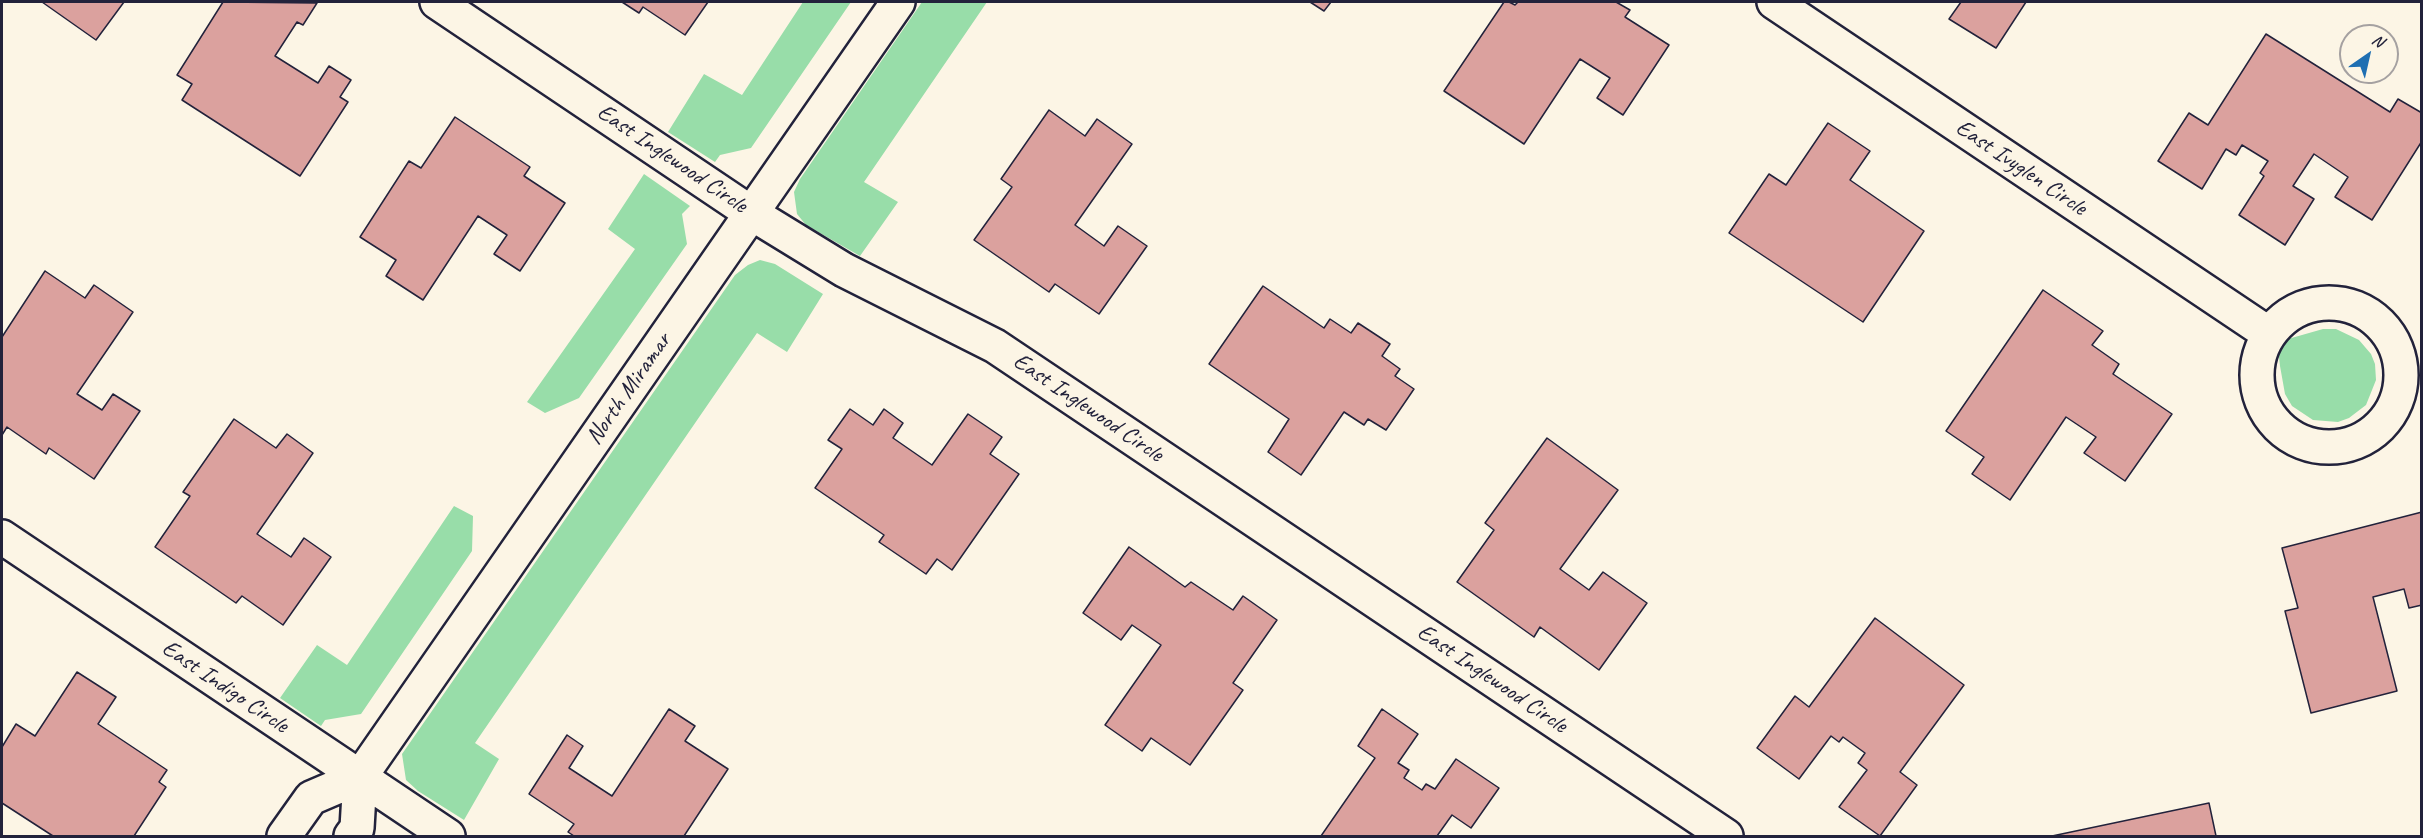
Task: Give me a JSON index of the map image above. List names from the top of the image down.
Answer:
{
  "streets": {
    "street": [
      "East Inglewood Circle",
      "East Ivyglen Circle",
      "North Miramar",
      "East Indigo Circle"
    ]
  },
  "crossings": [
    ["East Inglewood Circle", "North Miramar"],
    ["North Miramar", "East Indigo Circle"]
  ],
  "north": "top right"
}
